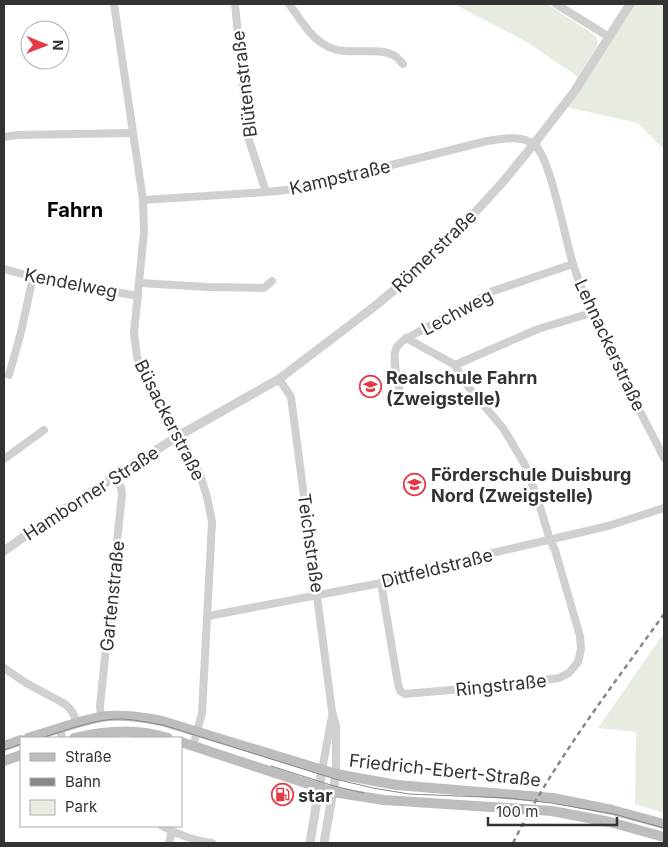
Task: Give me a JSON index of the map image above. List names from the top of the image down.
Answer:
{
  "streets": {
    "main road": ["Friedrich-Ebert-Straße"],
    "street": [
      "Blütenstraße",
      "Kampstraße",
      "Römerstraße",
      "Kendelweg",
      "Lechweg",
      "Lehnackerstraße",
      "Büsackerstraße",
      "Hamborner Straße",
      "Teichstraße",
      "Dittfeldstraße",
      "Gartenstraße",
      "Ringstraße"
    ]
  },
  "crossings": [
    ["Blütenstraße", "Kampstraße"],
    ["Kampstraße", "Römerstraße"],
    ["Kampstraße", "Lehnackerstraße"],
    ["Kampstraße", "Büsackerstraße"],
    ["Römerstraße", "Lehnackerstraße"],
    ["Römerstraße", "Büsackerstraße"],
    ["Römerstraße", "Hamborner Straße"],
    ["Römerstraße", "Teichstraße"],
    ["Kendelweg", "Büsackerstraße"],
    ["Lechweg", "Lehnackerstraße"],
    ["Büsackerstraße", "Hamborner Straße"],
    ["Büsackerstraße", "Dittfeldstraße"],
    ["Büsackerstraße", "Friedrich-Ebert-Straße"],
    ["Hamborner Straße", "Gartenstraße"],
    ["Teichstraße", "Dittfeldstraße"],
    ["Teichstraße", "Friedrich-Ebert-Straße"],
    ["Dittfeldstraße", "Ringstraße"],
    ["Gartenstraße", "Friedrich-Ebert-Straße"]
  ],
  "districts": ["Fahrn"],
  "places": {
    "school or university": ["Realschule Fahrn (Zweigstelle)", "Förderschule Duisburg Nord (Zweigstelle)"],
    "fuel station": ["star"]
  },
  "legend": ["Straße", "Bahn", "Park"],
  "scale_bar": "100 m",
  "north": "right"
}
